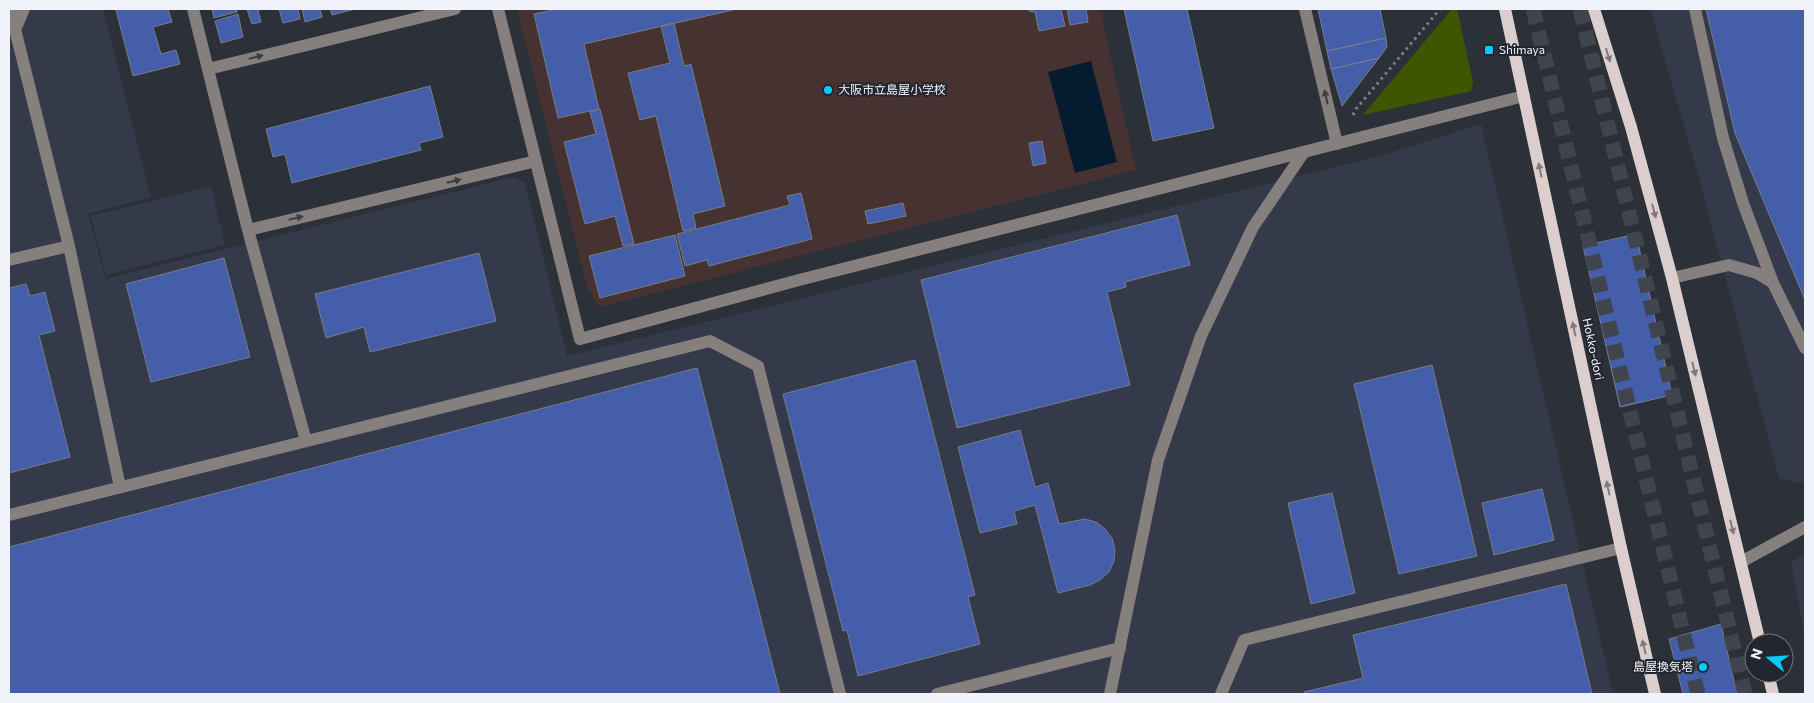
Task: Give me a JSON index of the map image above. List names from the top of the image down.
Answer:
{
  "streets": {
    "main road": ["Hokko-dori"]
  },
  "places": {
    "transit": ["Shimaya"],
    "other": ["大阪市立島屋小学校", "島屋換気塔"]
  },
  "north": "left"
}
